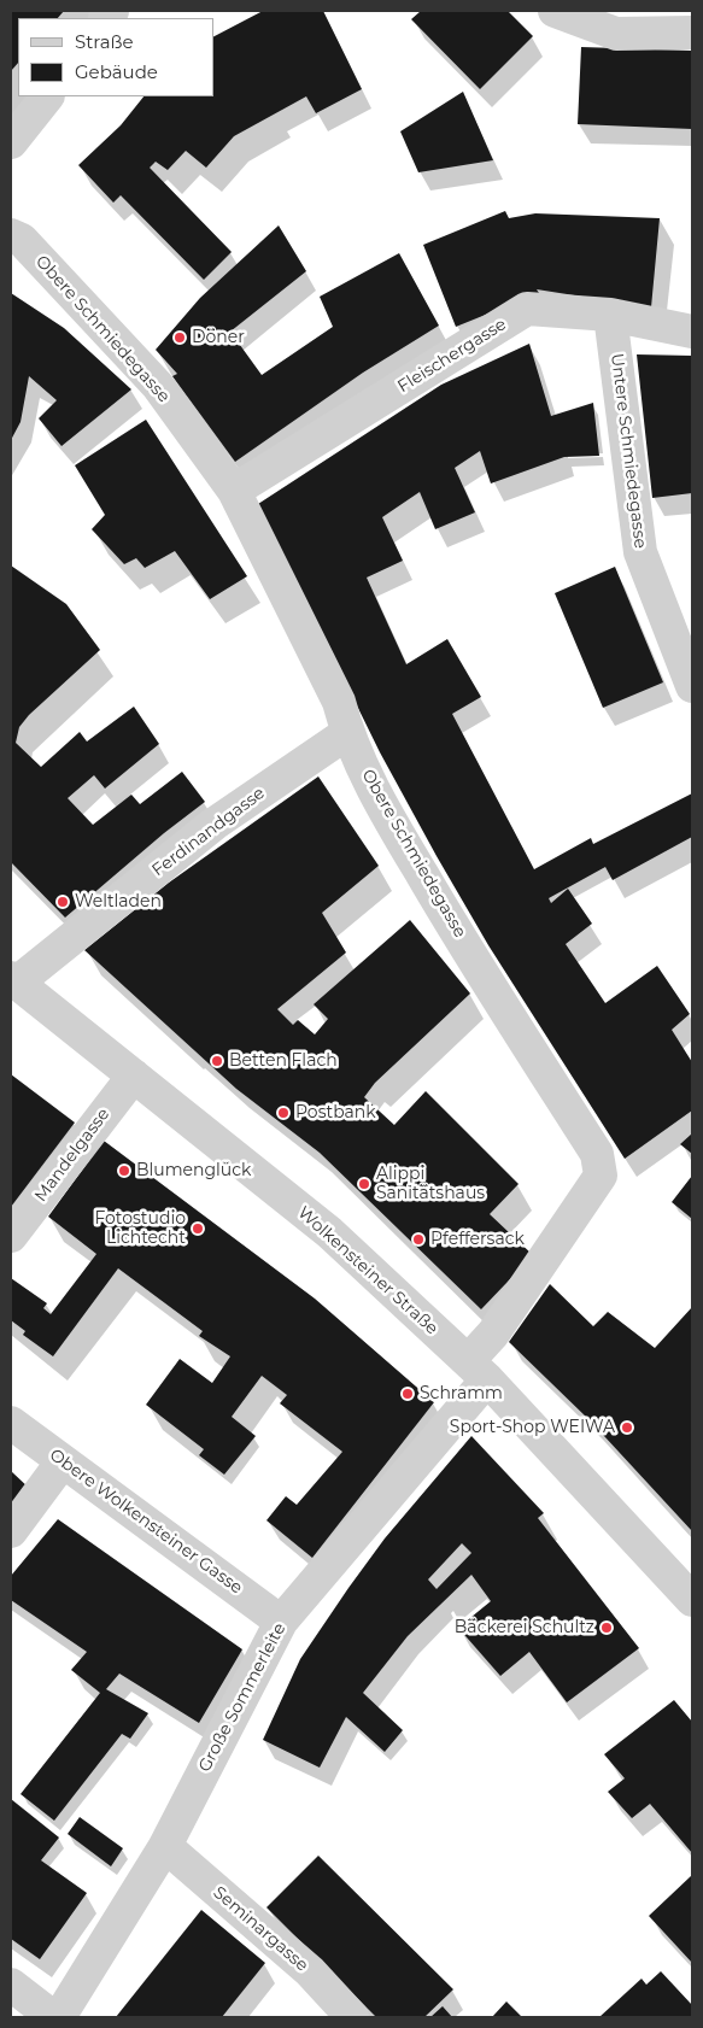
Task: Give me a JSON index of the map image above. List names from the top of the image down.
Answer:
{
  "streets": {
    "street": [
      "Obere Schmiedegasse",
      "Fleischergasse",
      "Untere Schmiedegasse",
      "Ferdinandgasse",
      "Mandelgasse",
      "Wolkensteiner Straße",
      "Obere Wolkensteiner Gasse",
      "Große Sommerleite",
      "Seminargasse"
    ]
  },
  "crossings": [
    ["Obere Schmiedegasse", "Fleischergasse"],
    ["Obere Schmiedegasse", "Ferdinandgasse"],
    ["Obere Schmiedegasse", "Wolkensteiner Straße"],
    ["Obere Schmiedegasse", "Große Sommerleite"],
    ["Fleischergasse", "Untere Schmiedegasse"],
    ["Ferdinandgasse", "Wolkensteiner Straße"],
    ["Mandelgasse", "Wolkensteiner Straße"],
    ["Wolkensteiner Straße", "Große Sommerleite"],
    ["Obere Wolkensteiner Gasse", "Große Sommerleite"],
    ["Große Sommerleite", "Seminargasse"]
  ],
  "places": [
    "Döner",
    "Weltladen",
    "Betten Flach",
    "Postbank",
    "Blumenglück",
    "Alippi Sanitätshaus",
    "Fotostudio Lichtecht",
    "Pfeffersack",
    "Schramm",
    "Sport-Shop WEIWA",
    "Bäckerei Schultz"
  ],
  "legend": ["Straße", "Gebäude"]
}
